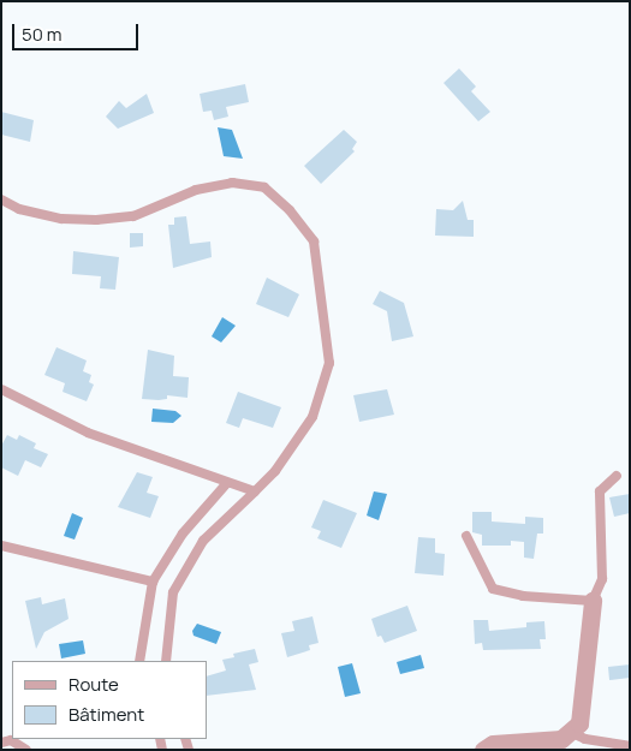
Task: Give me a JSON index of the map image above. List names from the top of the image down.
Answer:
{
  "legend": ["Route", "Bâtiment"],
  "scale_bar": "50 m"
}
